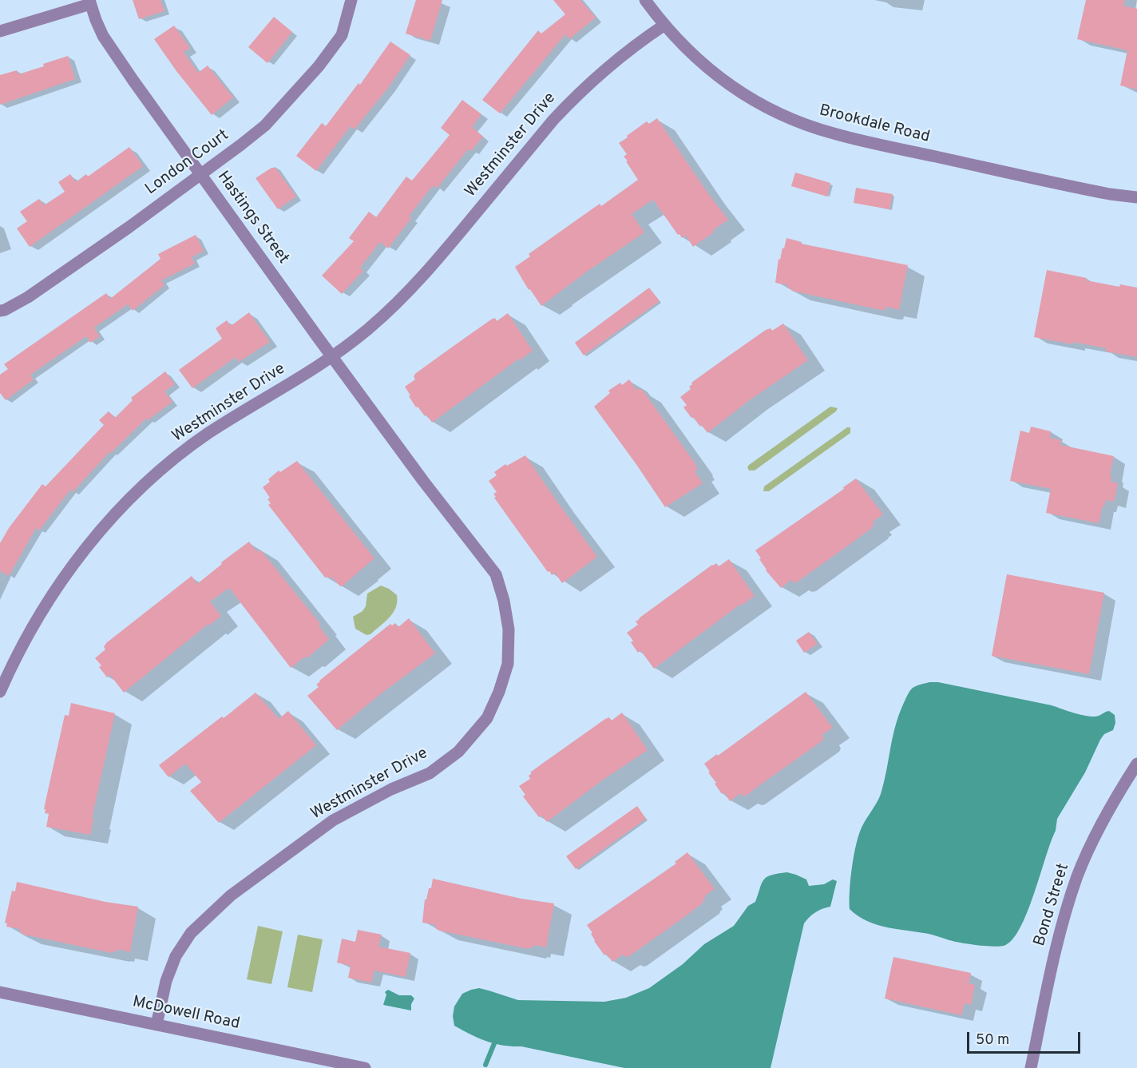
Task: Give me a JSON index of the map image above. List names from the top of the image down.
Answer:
{
  "streets": {
    "street": [
      "Brookdale Road",
      "Westminster Drive",
      "London Court",
      "Hastings Street",
      "Bond Street",
      "McDowell Road"
    ]
  },
  "crossings": [
    ["Brookdale Road", "Westminster Drive"],
    ["Westminster Drive", "Hastings Street"],
    ["Westminster Drive", "McDowell Road"],
    ["London Court", "Hastings Street"]
  ],
  "scale_bar": "50 m"
}
